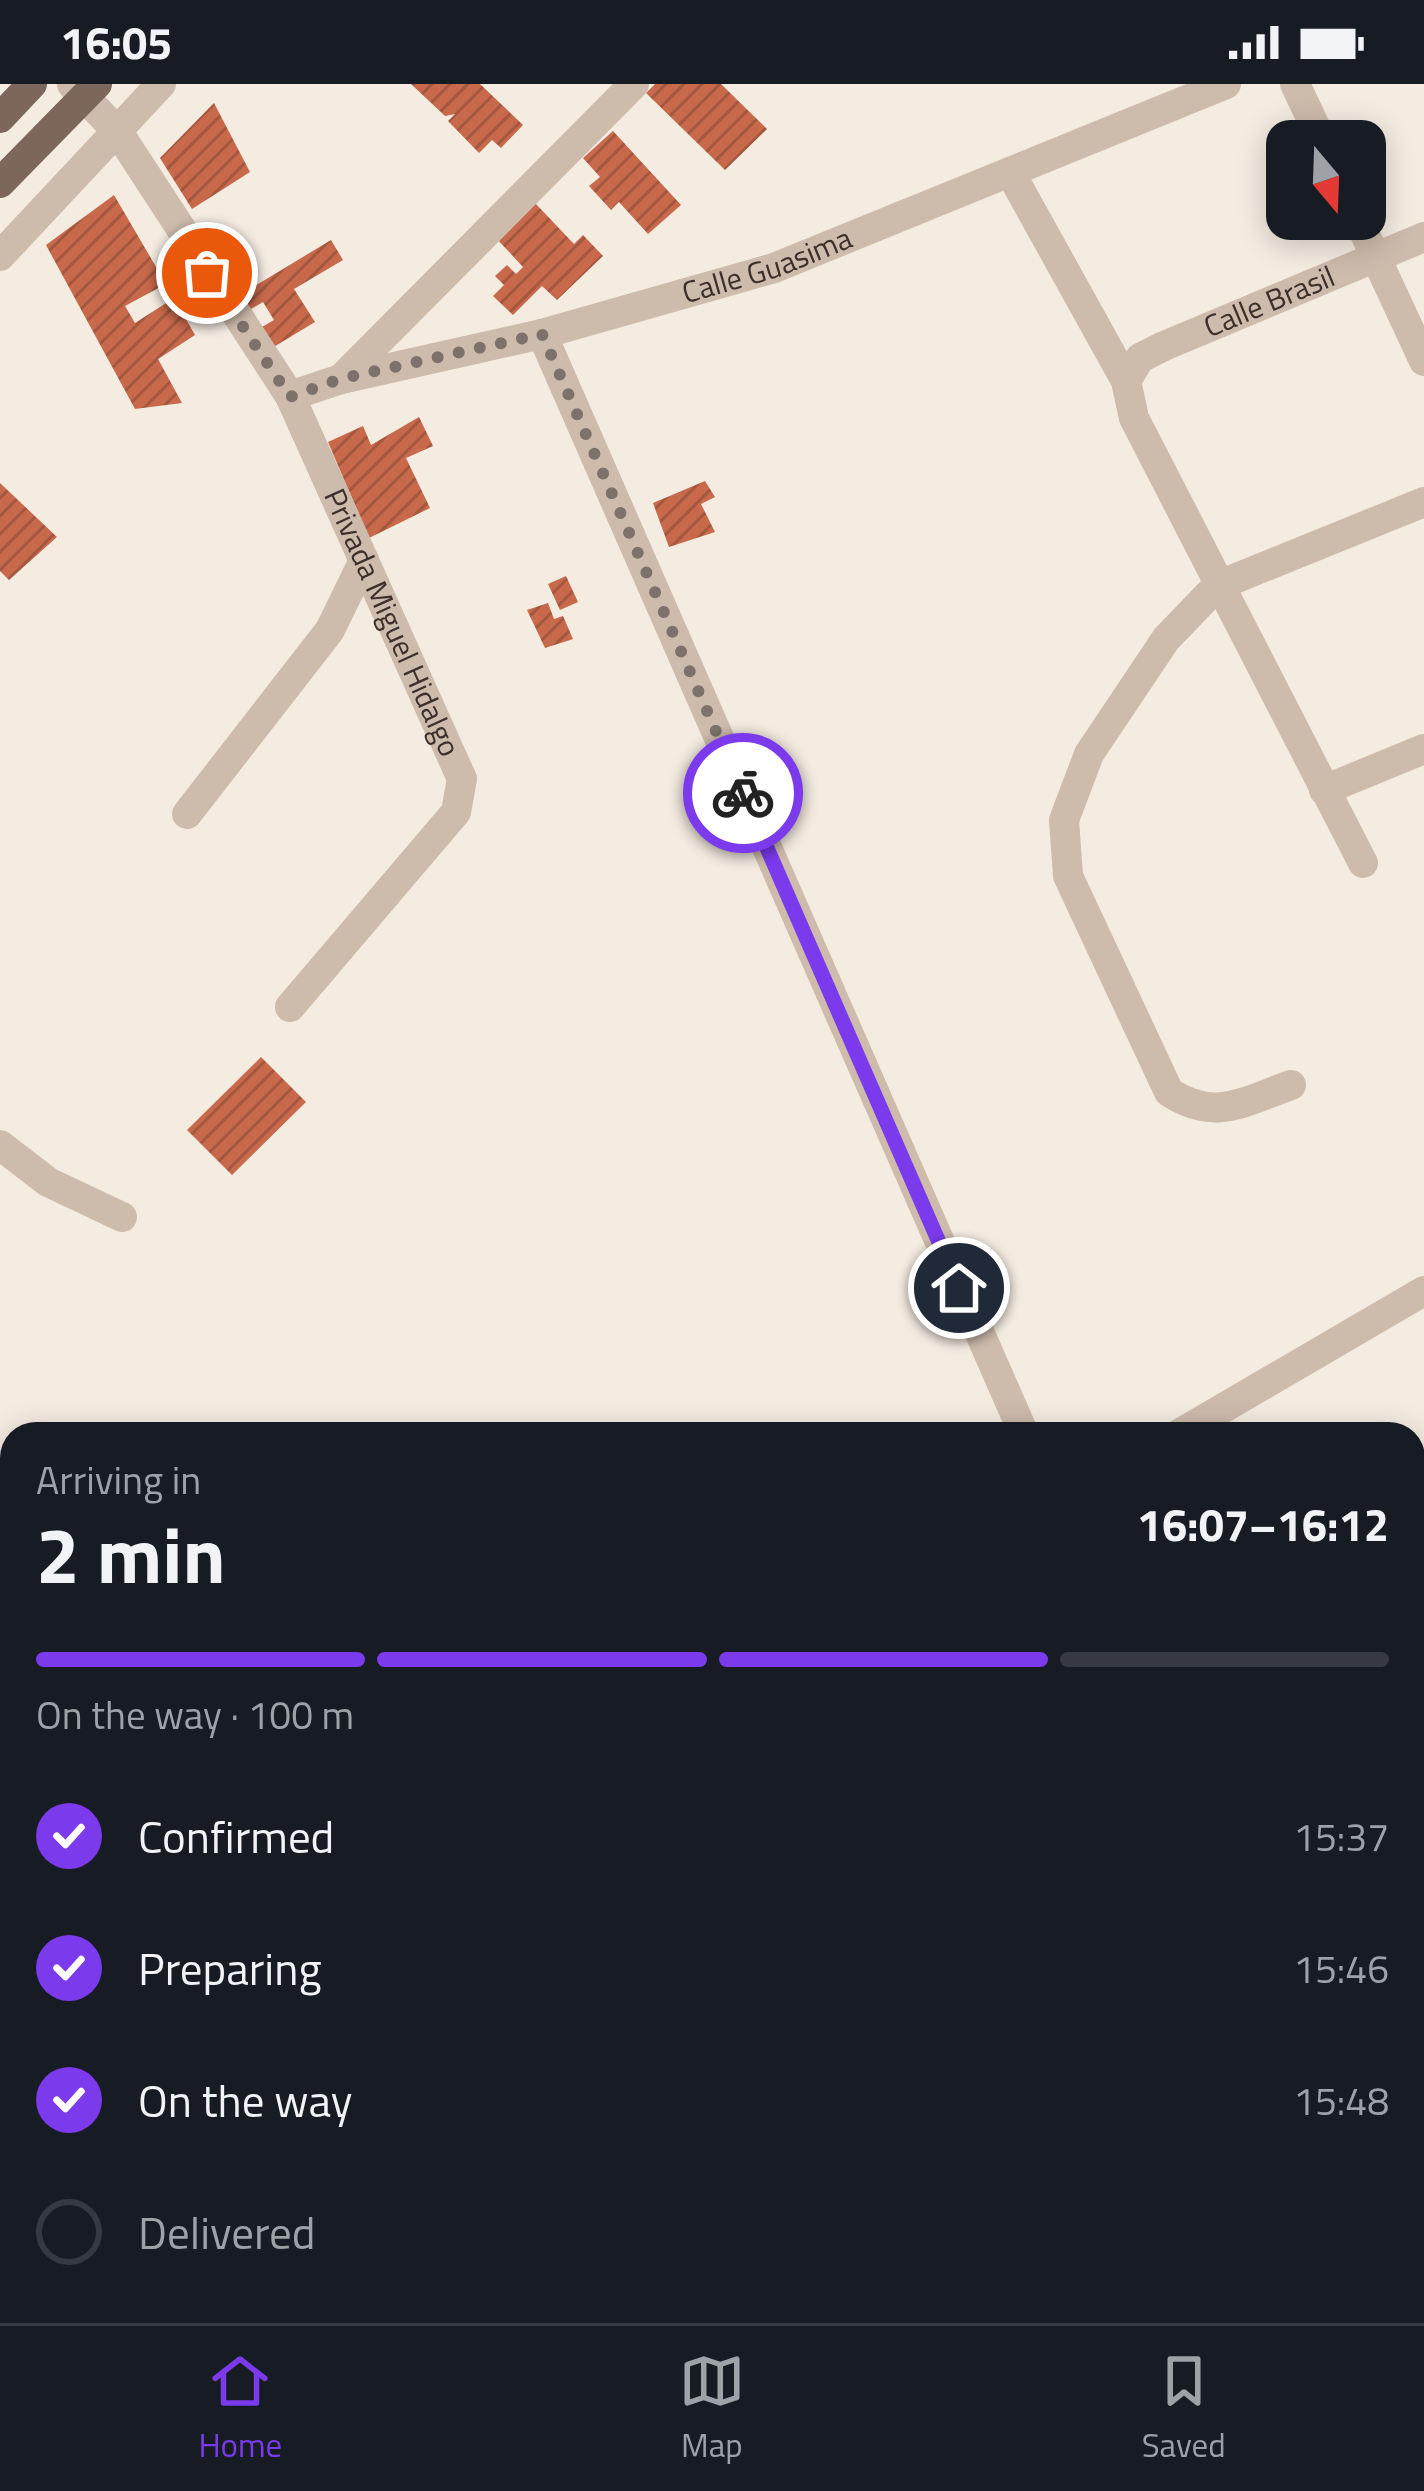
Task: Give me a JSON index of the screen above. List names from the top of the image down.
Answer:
{
  "streets": {
    "street": ["Calle Guasima", "Calle Brasil", "Privada Miguel Hidalgo"]
  },
  "crossings": [
    ["Calle Guasima", "Privada Miguel Hidalgo"]
  ],
  "north": "bottom",
  "page": {
    "status": "16:05",
    "heading": ["2 min", "Arriving in", "16:07–16:12"],
    "bar": "On the way · 100 m",
    "list": [
      ["Confirmed", "15:37"],
      ["Preparing", "15:46"],
      ["On the way", "15:48"],
      "Delivered"
    ],
    "tabs": ["Home", "Map", "Saved"]
  }
}
